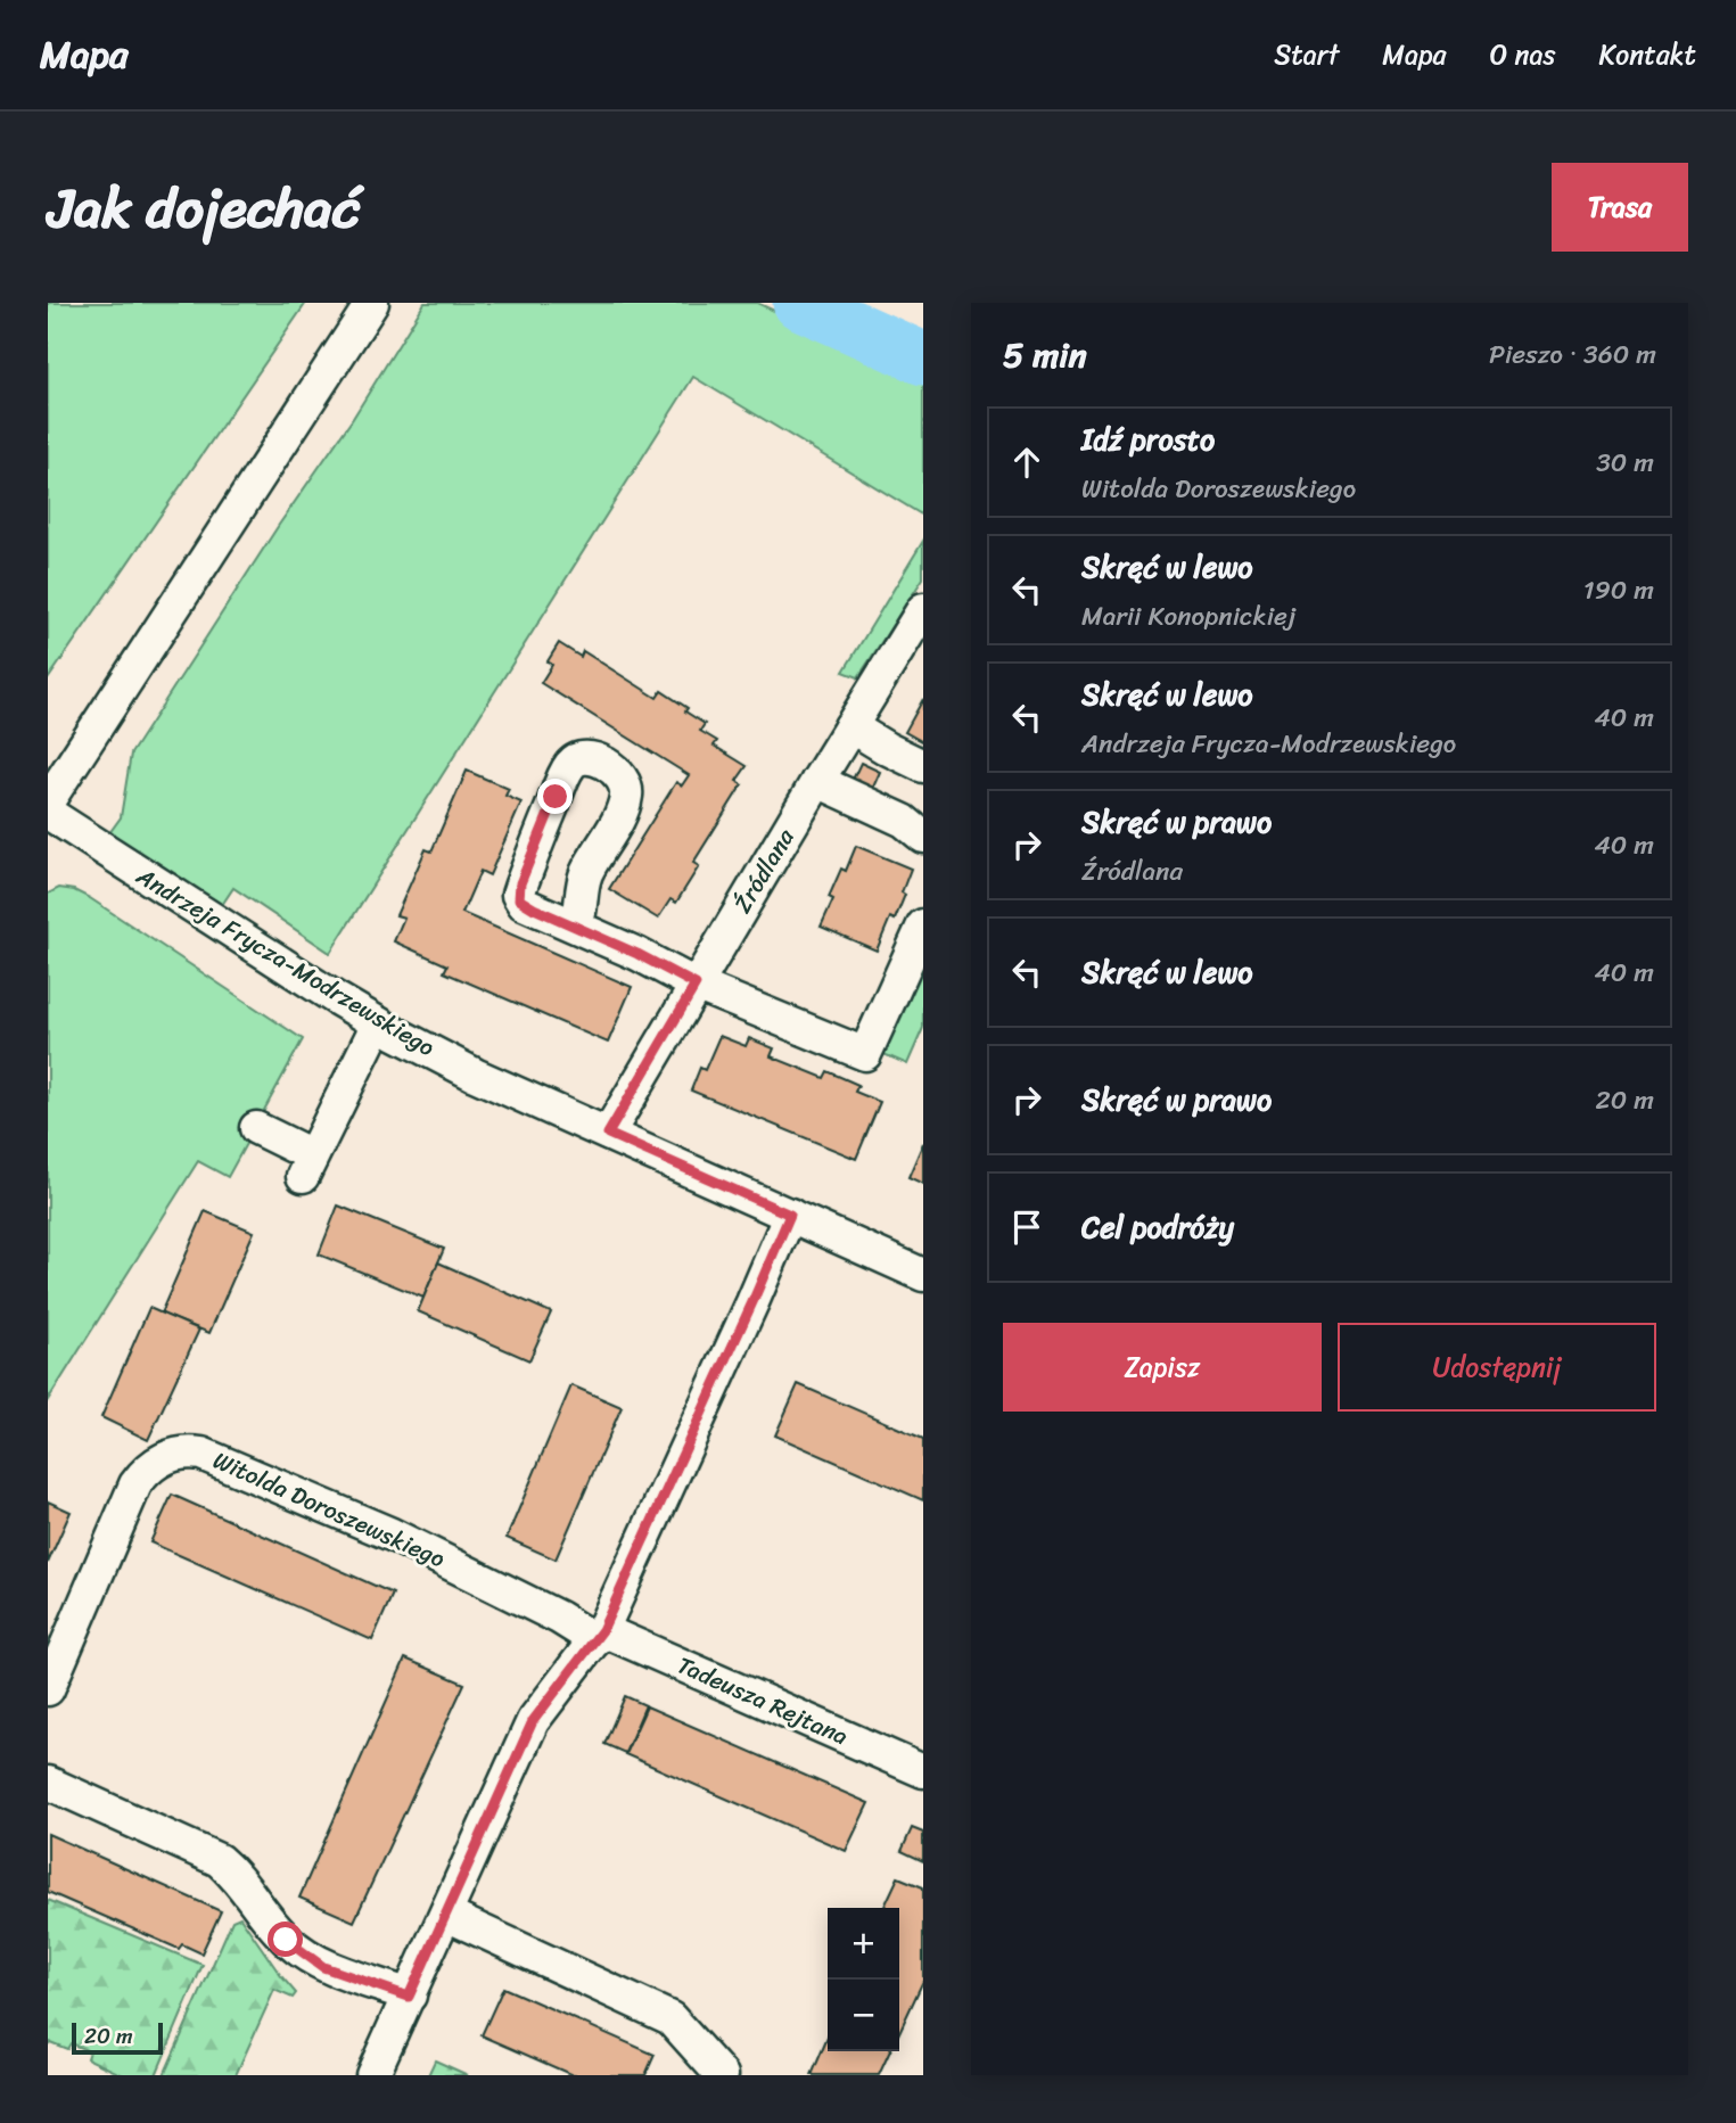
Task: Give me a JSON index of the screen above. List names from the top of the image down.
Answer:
{
  "streets": {
    "street": [
      "Źródlana",
      "Andrzeja Frycza-Modrzewskiego",
      "Witolda Doroszewskiego",
      "Tadeusza Rejtana"
    ]
  },
  "crossings": [
    ["Źródlana", "Andrzeja Frycza-Modrzewskiego"],
    ["Witolda Doroszewskiego", "Tadeusza Rejtana"]
  ],
  "scale_bar": "20 m",
  "page": {
    "header": "Mapa",
    "nav": [
      "Start",
      "Mapa",
      "O nas",
      "Kontakt"
    ],
    "title": "Jak dojechać",
    "buttons": [
      "Trasa",
      ["Zapisz", "Udostępnij"]
    ],
    "heading": ["5 min", "Pieszo · 360 m"],
    "list": [
      ["Idź prosto", "Witolda Doroszewskiego", "30 m"],
      ["Skręć w lewo", "Marii Konopnickiej", "190 m"],
      ["Skręć w lewo", "Andrzeja Frycza-Modrzewskiego", "40 m"],
      ["Skręć w prawo", "Źródlana", "40 m"],
      ["Skręć w lewo", "40 m"],
      ["Skręć w prawo", "20 m"],
      "Cel podróży"
    ],
    "map_buttons": ["+", "−"],
    "scale": "20 m"
  }
}
